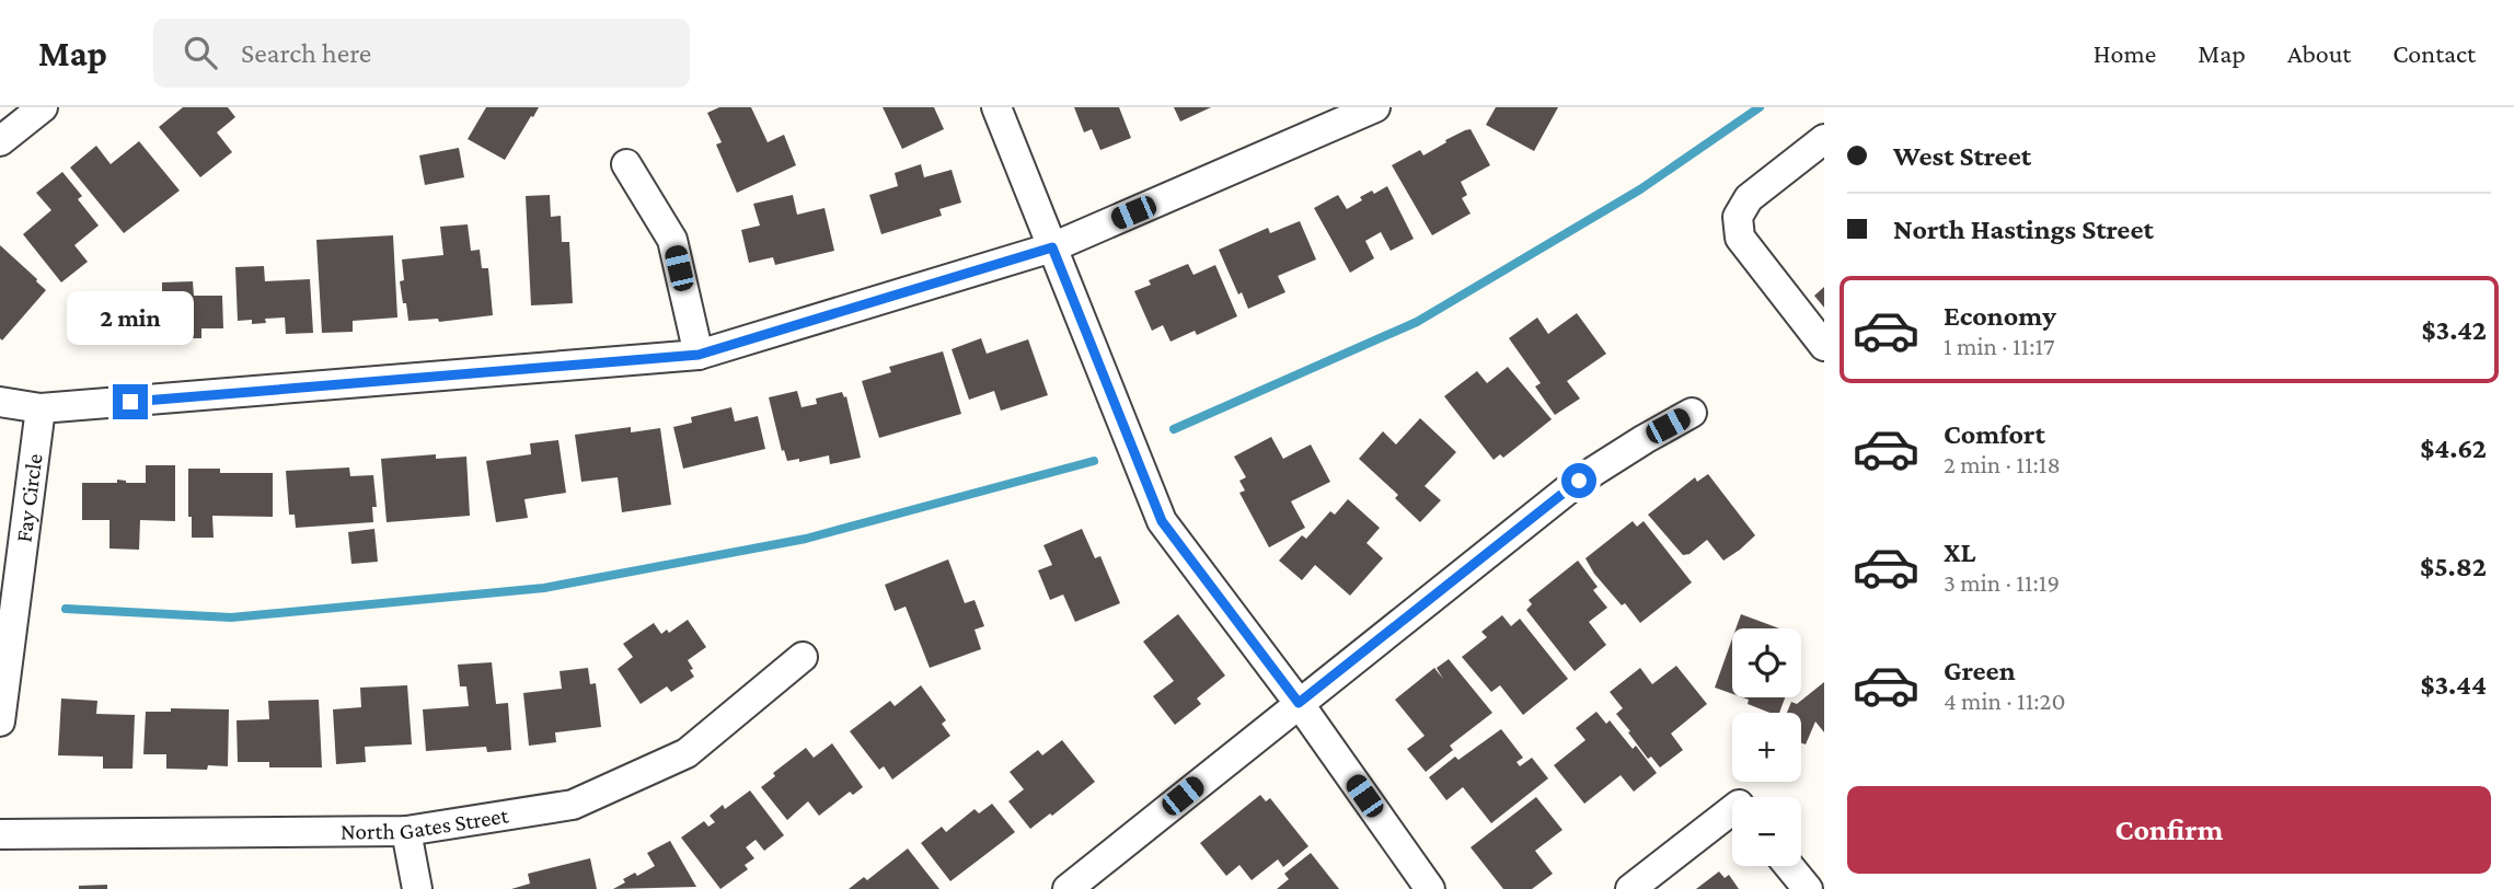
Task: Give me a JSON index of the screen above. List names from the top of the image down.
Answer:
{
  "streets": {
    "street": ["Fay Circle", "North Gates Street"]
  },
  "page": {
    "header": "Map",
    "search": "Search here",
    "nav": [
      "Home",
      "Map",
      "About",
      "Contact"
    ],
    "banner": ["West Street", "North Hastings Street"],
    "list": [
      {
        "name": "Economy",
        "note": "1 min · 11:17",
        "value": "$3.42"
      },
      {
        "name": "Comfort",
        "note": "2 min · 11:18",
        "value": "$4.62"
      },
      {
        "name": "XL",
        "note": "3 min · 11:19",
        "value": "$5.82"
      },
      {
        "name": "Green",
        "note": "4 min · 11:20",
        "value": "$3.44"
      }
    ],
    "bubble": "2 min",
    "map_buttons": ["+", "−"],
    "buttons": "Confirm"
  }
}
